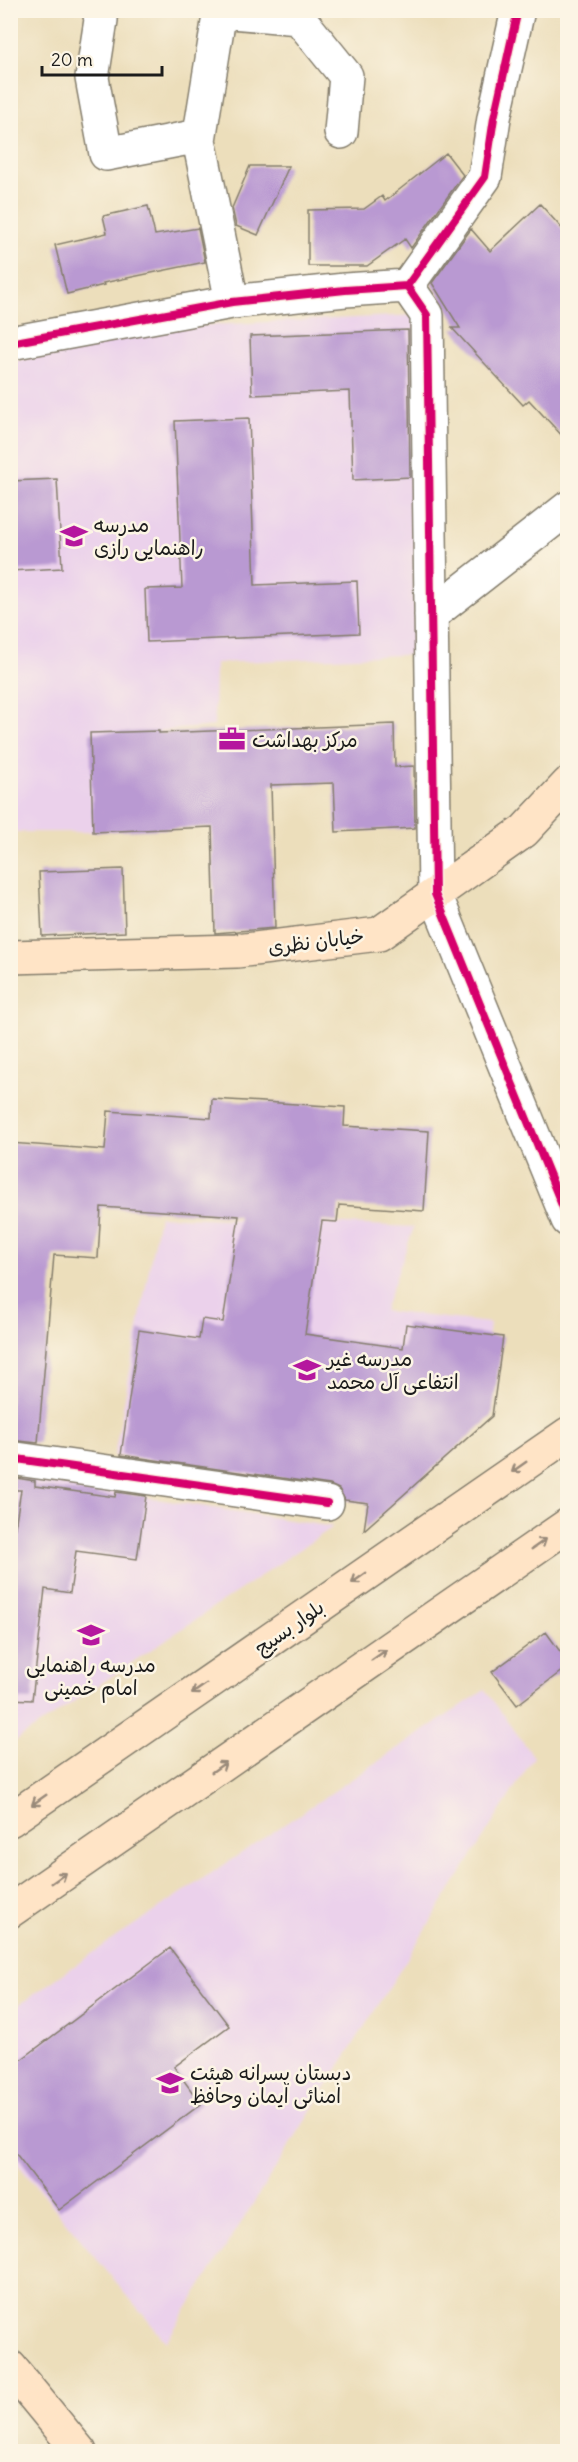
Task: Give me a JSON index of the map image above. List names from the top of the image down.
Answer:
{
  "streets": {
    "main road": ["خیابان نظری", "بلوار بسیج"]
  },
  "places": {
    "school or university": [
      "مدرسه راهنمایی رازی",
      "مدرسه غیر انتفاعی آل محمد",
      "مدرسه راهنمایی امام خمینی",
      "دبستان پسرانه هیئت امنائی ایمان وحافظ"
    ],
    "office": ["مرکز بهداشت"]
  },
  "scale_bar": "20 m"
}
